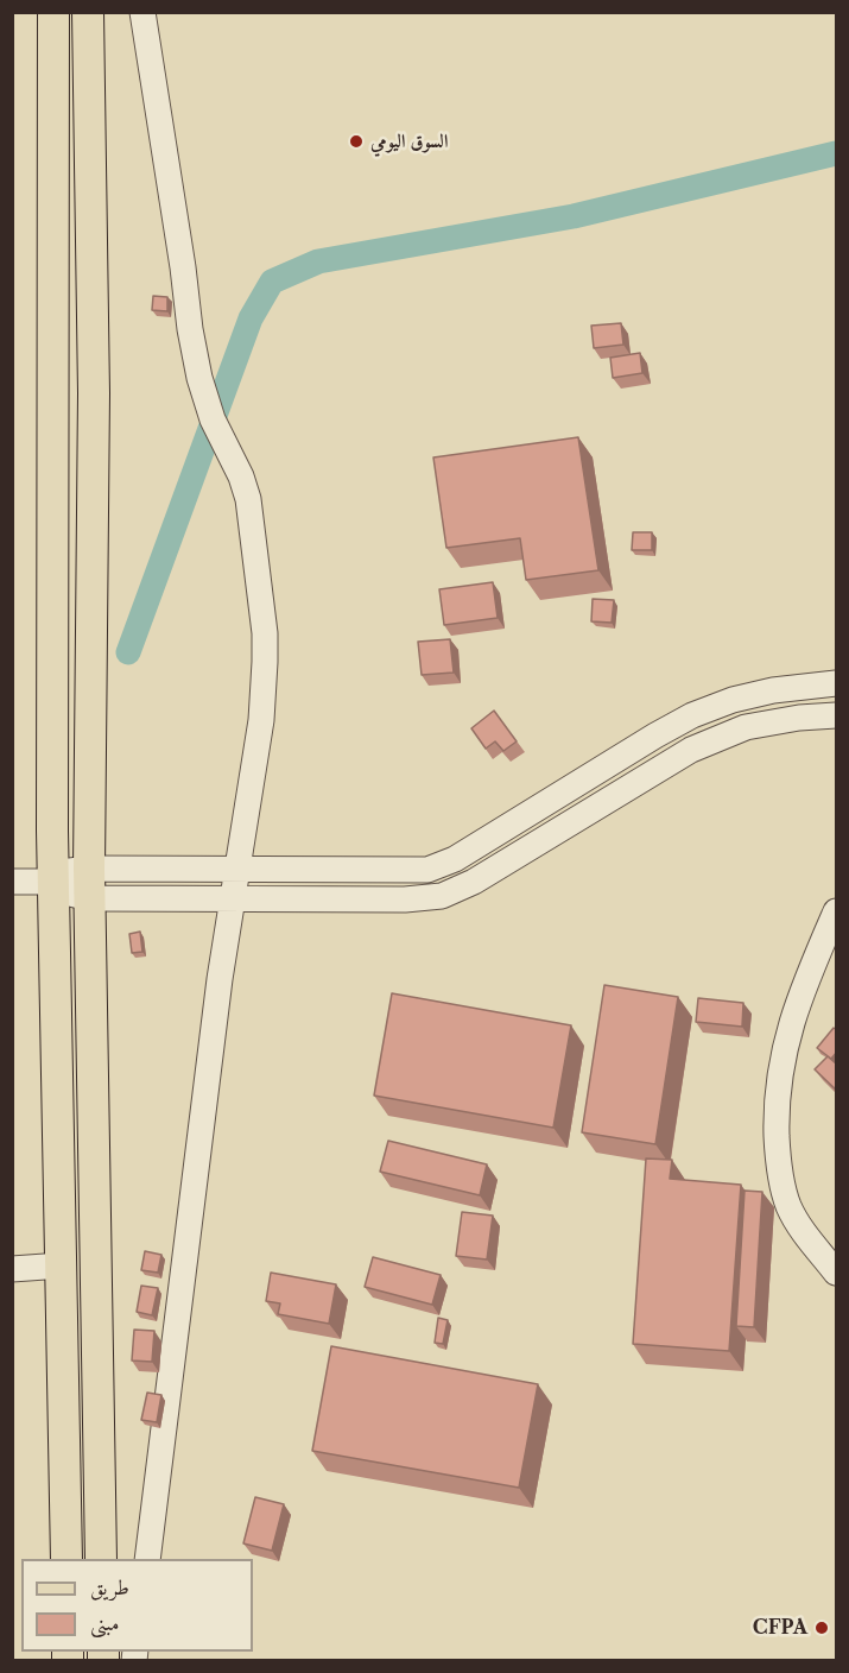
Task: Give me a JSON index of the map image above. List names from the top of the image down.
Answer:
{
  "places": ["السوق اليومي", "CFPA"],
  "legend": ["طريق", "مبنى"]
}
